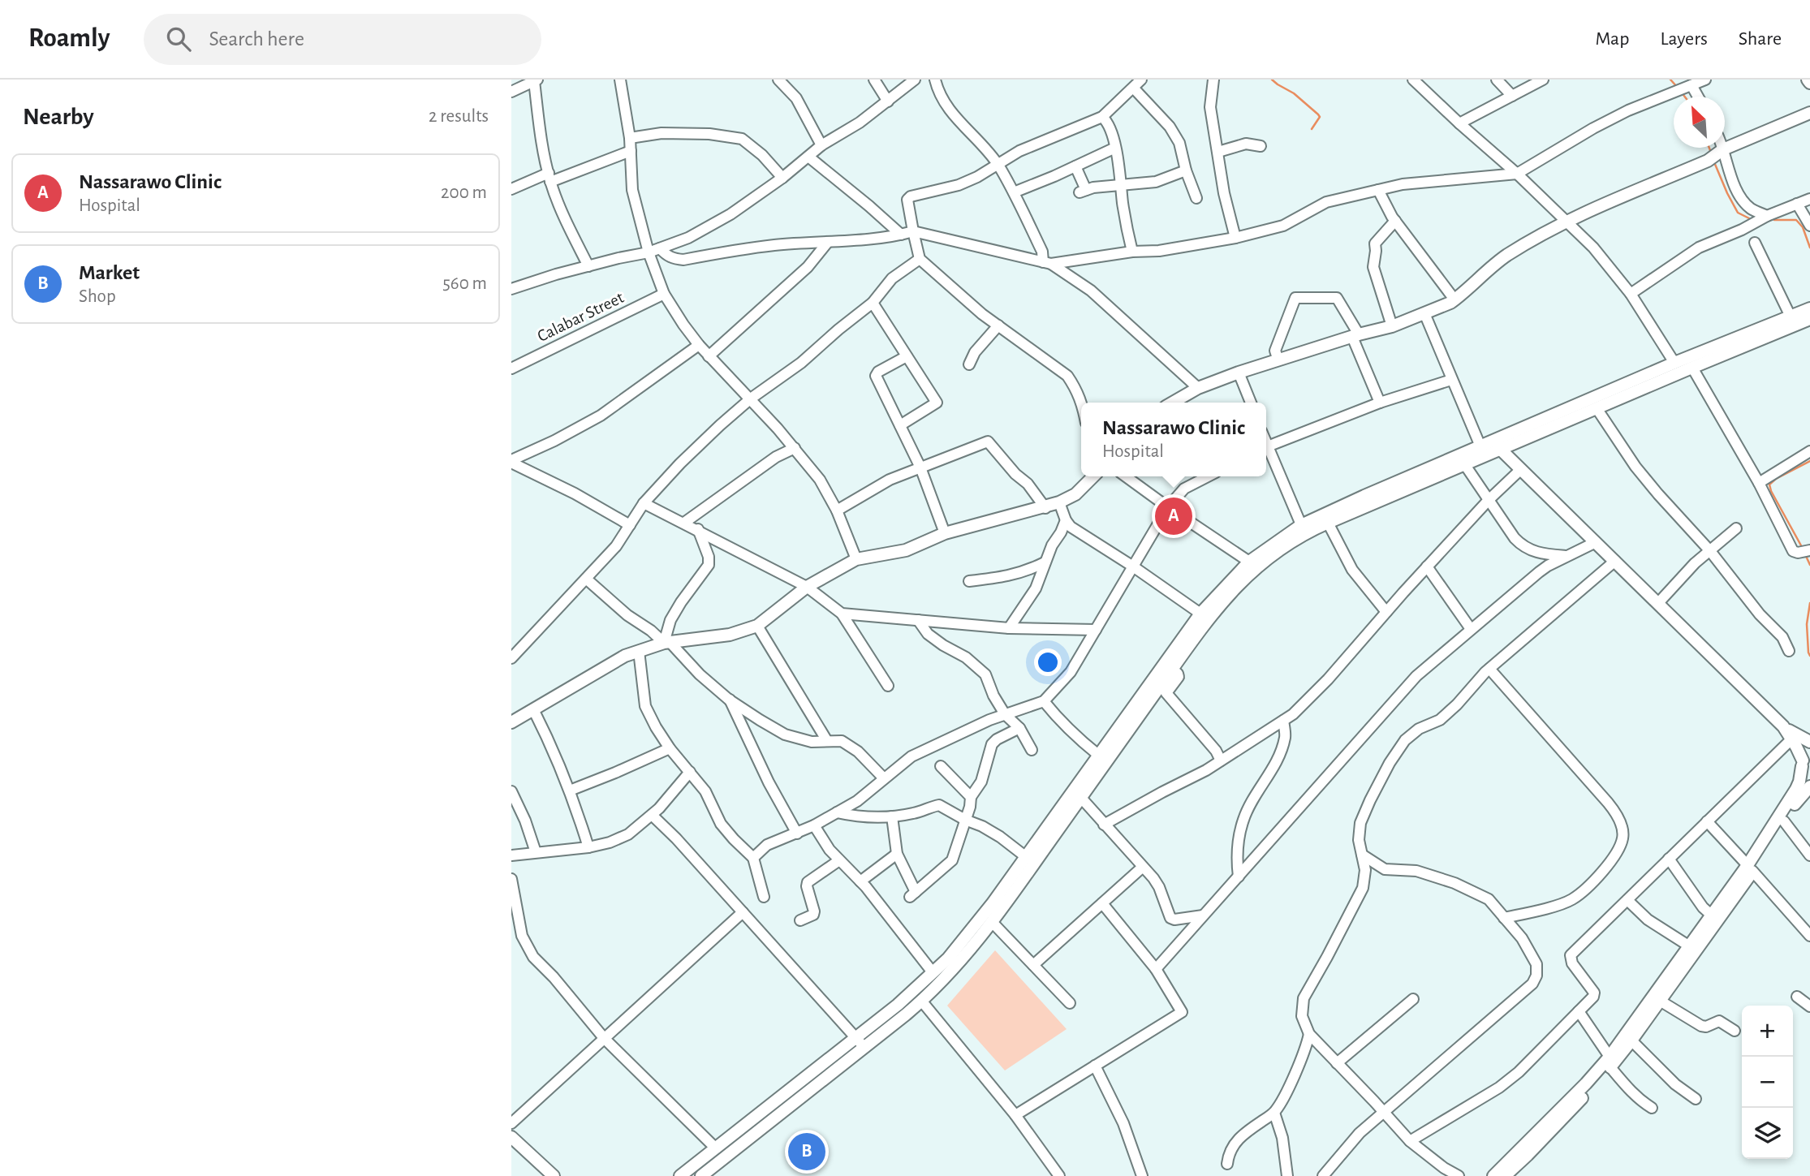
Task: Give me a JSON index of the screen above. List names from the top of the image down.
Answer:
{
  "streets": {
    "street": ["Calabar Street"]
  },
  "north": "top left",
  "page": {
    "header": "Roamly",
    "search": "Search here",
    "nav": ["Map", "Layers", "Share"],
    "heading": ["Nearby", "2 results"],
    "list": [
      {
        "mark": "A",
        "name": "Nassarawo Clinic",
        "note": "Hospital",
        "value": "200 m"
      },
      {
        "mark": "B",
        "name": "Market",
        "note": "Shop",
        "value": "560 m"
      }
    ],
    "popup": ["Nassarawo Clinic", "Hospital"],
    "pins": ["A", "B"],
    "map_buttons": ["+", "−"]
  }
}
